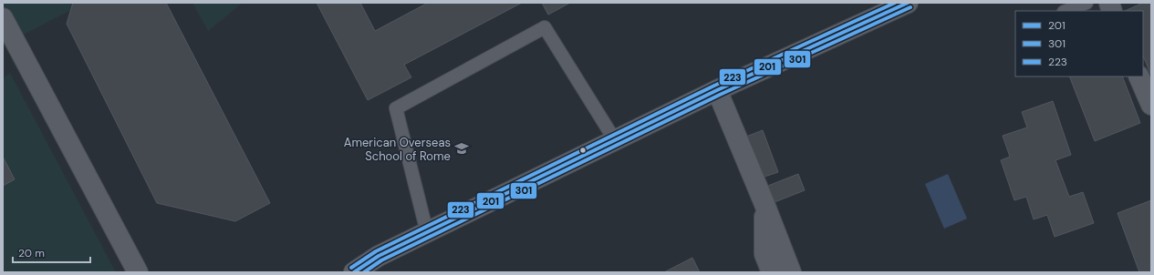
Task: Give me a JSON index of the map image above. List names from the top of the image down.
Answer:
{
  "places": {
    "school or university": ["American Overseas School of Rome"]
  },
  "lines": ["transit line 201", "transit line 223", "transit line 301"],
  "legend": ["201", "301", "223"],
  "scale_bar": "20 m"
}
